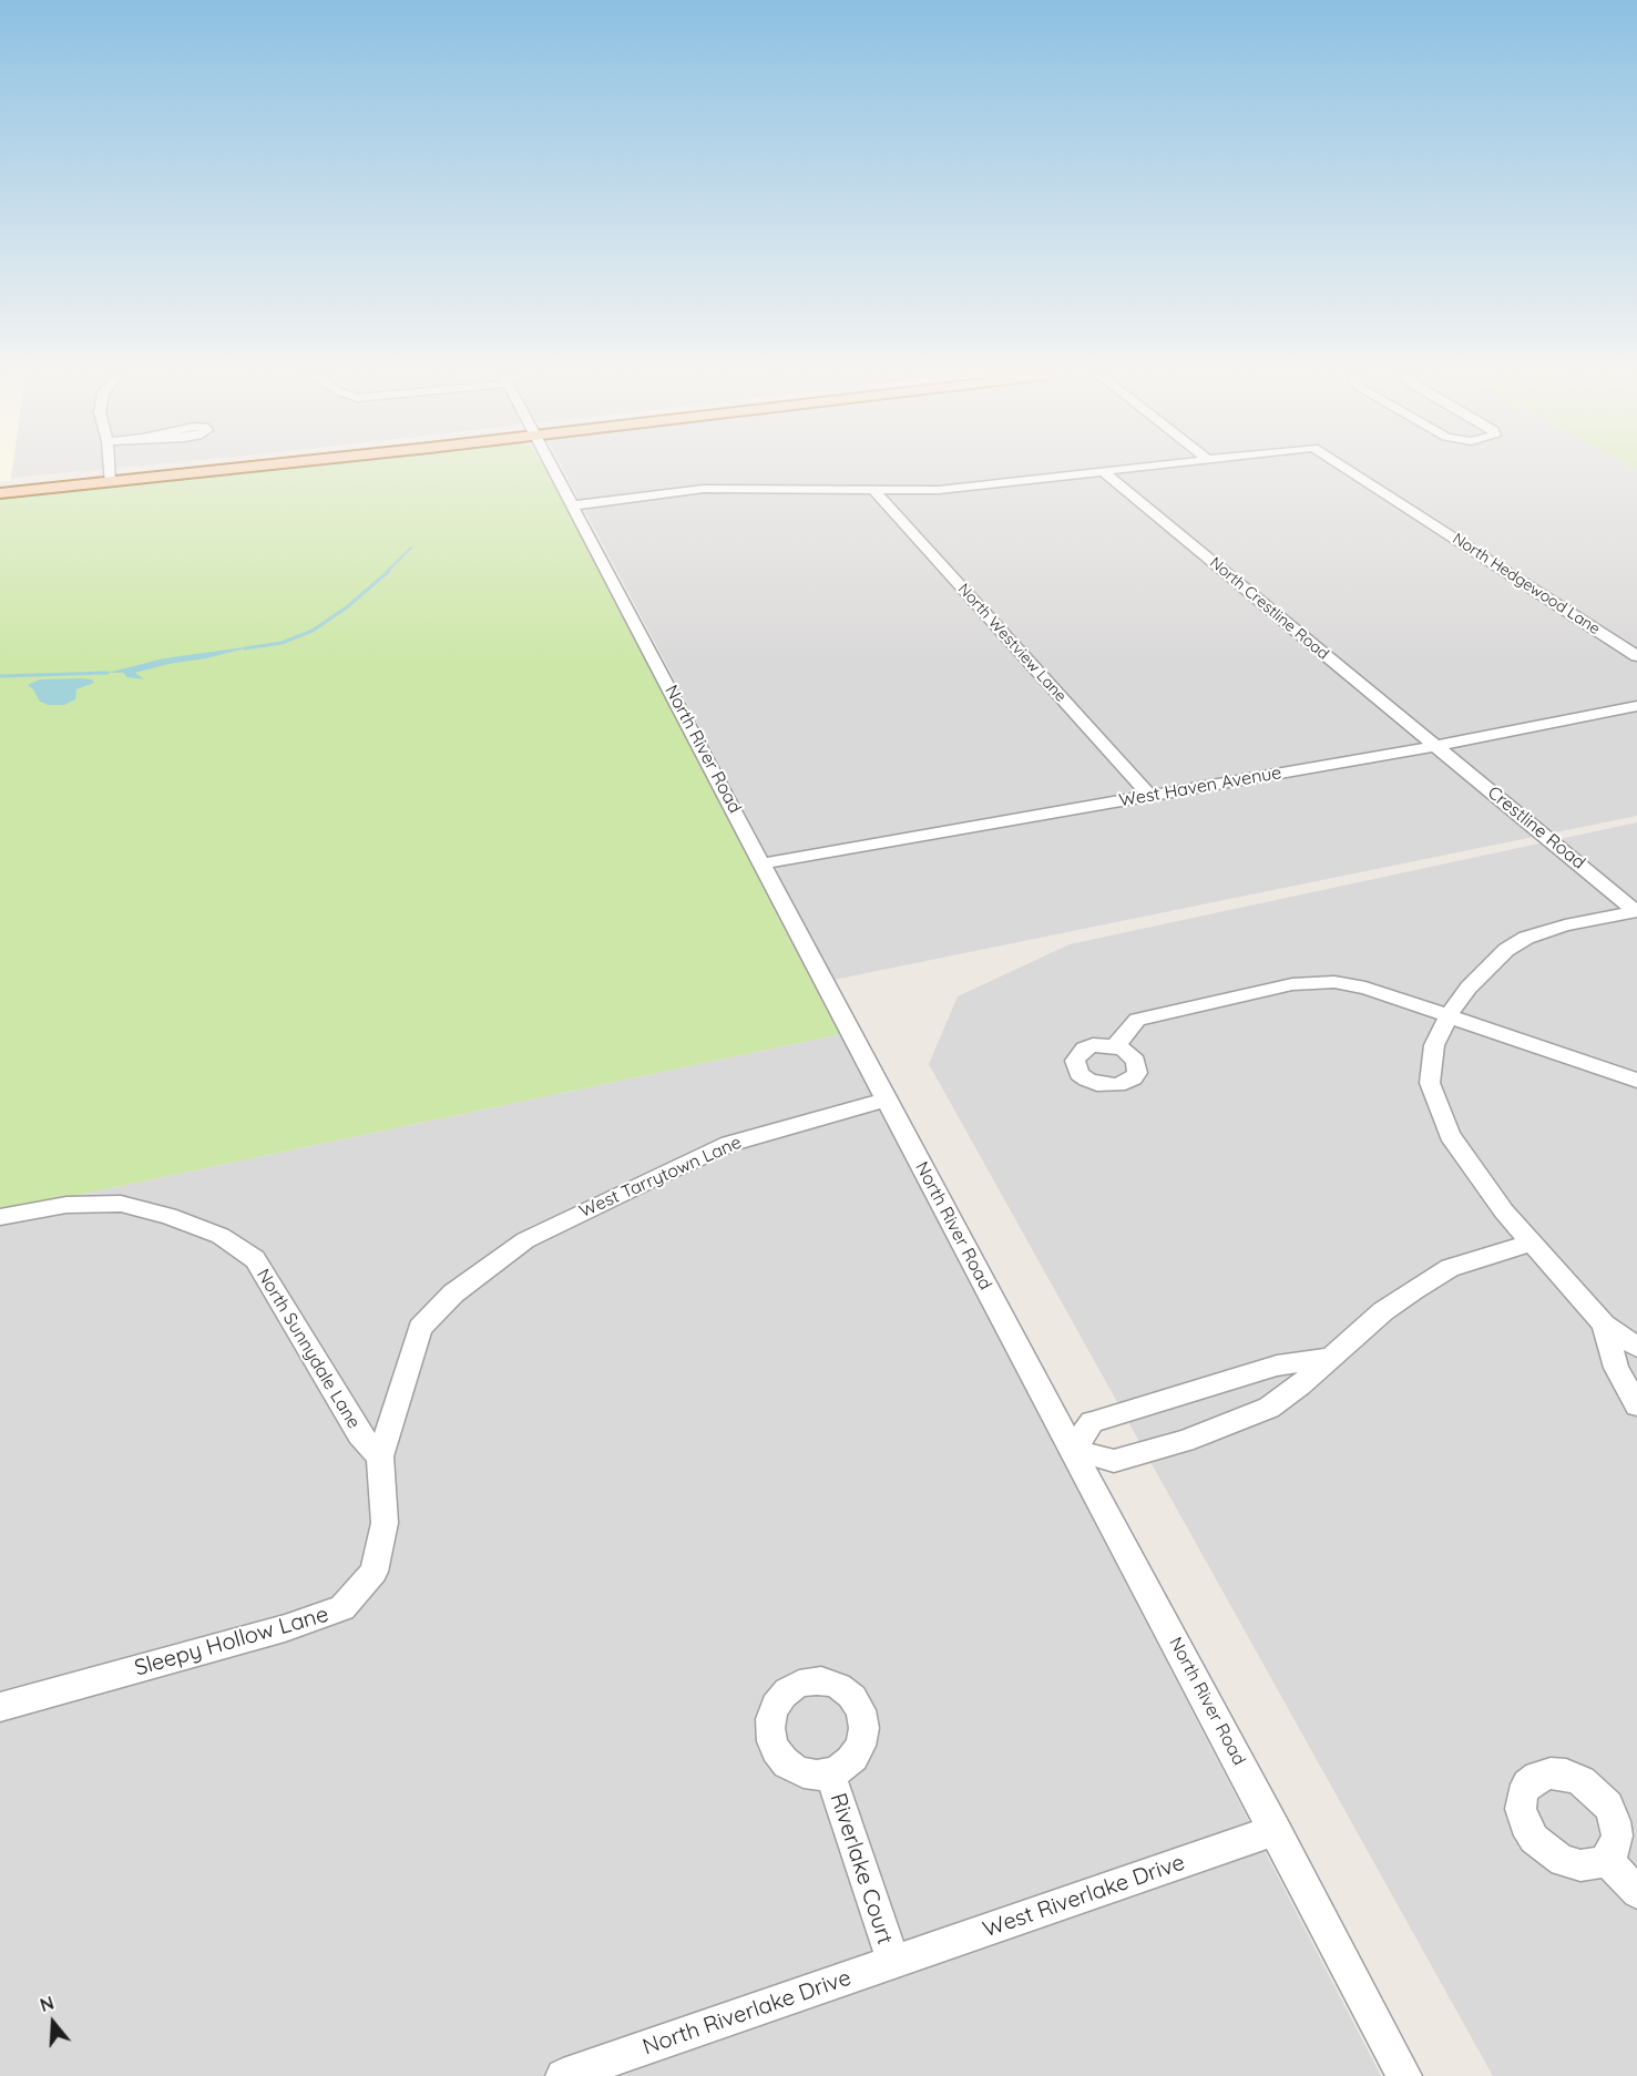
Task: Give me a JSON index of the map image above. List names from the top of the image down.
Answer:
{
  "streets": {
    "street": [
      "North Hedgewood Lane",
      "North Crestline Road",
      "North Westview Lane",
      "North River Road",
      "West Haven Avenue",
      "Crestline Road",
      "West Tarrytown Lane",
      "North Sunnydale Lane",
      "Sleepy Hollow Lane",
      "Riverlake Court",
      "West Riverlake Drive",
      "North Riverlake Drive"
    ]
  },
  "crossings": [
    ["North Crestline Road", "West Haven Avenue"],
    ["North Crestline Road", "Crestline Road"],
    ["North Westview Lane", "West Haven Avenue"],
    ["North River Road", "West Haven Avenue"],
    ["North River Road", "West Tarrytown Lane"],
    ["North River Road", "West Riverlake Drive"],
    ["West Haven Avenue", "Crestline Road"],
    ["West Tarrytown Lane", "North Sunnydale Lane"],
    ["West Tarrytown Lane", "Sleepy Hollow Lane"],
    ["North Sunnydale Lane", "Sleepy Hollow Lane"],
    ["Riverlake Court", "West Riverlake Drive"],
    ["Riverlake Court", "North Riverlake Drive"],
    ["West Riverlake Drive", "North Riverlake Drive"]
  ],
  "north": "top"
}
